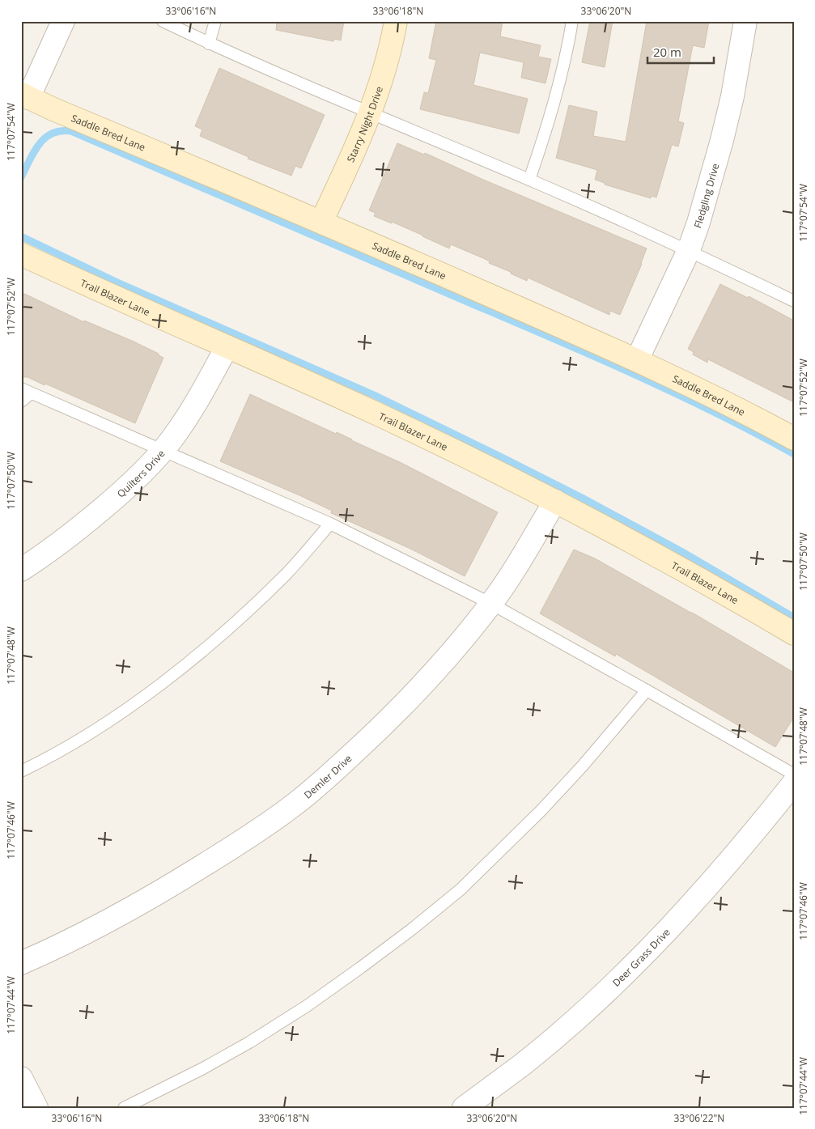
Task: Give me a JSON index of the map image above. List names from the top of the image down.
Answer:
{
  "streets": {
    "street": [
      "Starry Night Drive",
      "Saddle Bred Lane",
      "Fledgling Drive",
      "Trail Blazer Lane",
      "Quilters Drive",
      "Demler Drive",
      "Deer Grass Drive"
    ]
  },
  "crossings": [
    ["Starry Night Drive", "Saddle Bred Lane"],
    ["Saddle Bred Lane", "Fledgling Drive"],
    ["Trail Blazer Lane", "Quilters Drive"],
    ["Trail Blazer Lane", "Demler Drive"]
  ],
  "scale_bar": "20 m",
  "coordinates": [
    "33°06'16\"N",
    "33°06'18\"N",
    "33°06'20\"N",
    "117°07'54\"W",
    "117°07'52\"W",
    "117°07'50\"W",
    "117°07'48\"W",
    "117°07'46\"W",
    "117°07'44\"W",
    "33°06'22\"N"
  ]
}
